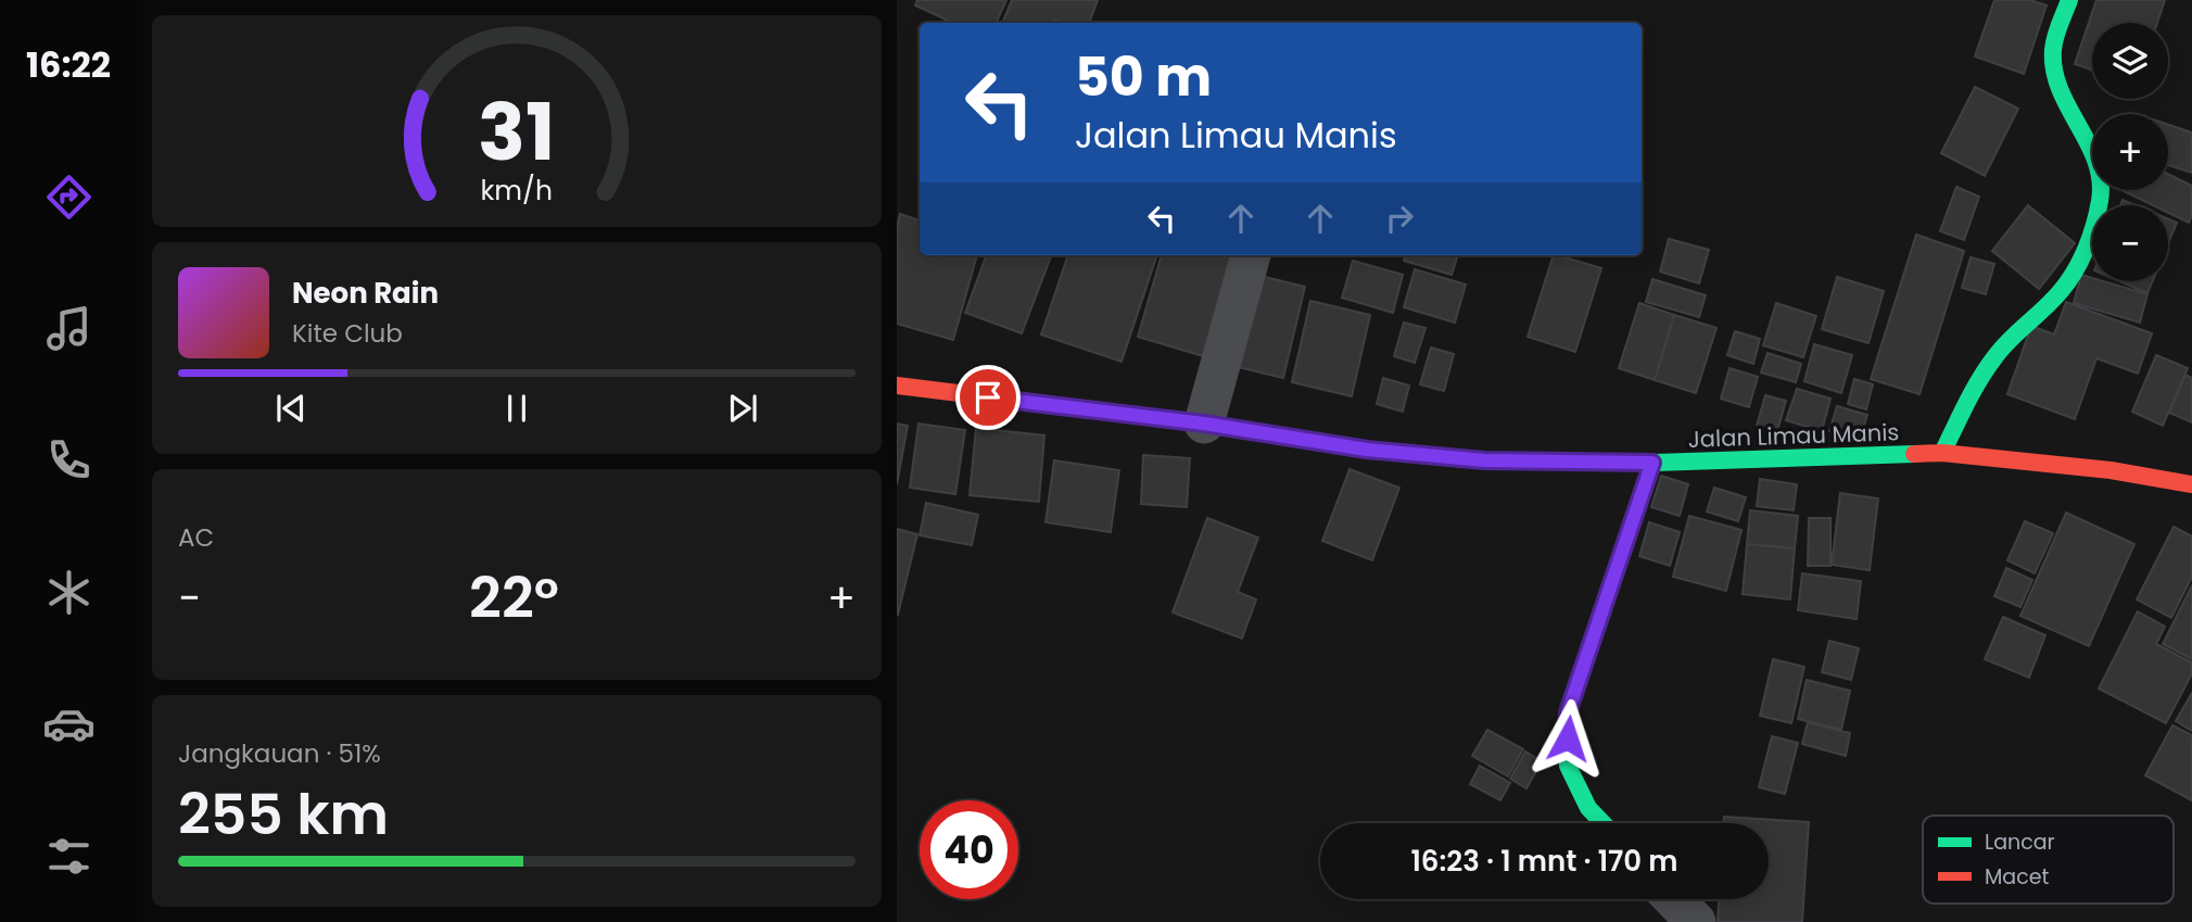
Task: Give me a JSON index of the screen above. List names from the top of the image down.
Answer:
{
  "streets": {
    "street": ["Jalan Limau Manis"]
  },
  "legend": ["Lancar", "Macet"],
  "page": {
    "tabs": "16:22",
    "map_buttons": ["+", "−"],
    "turn": ["50 m", "Jalan Limau Manis"],
    "song": ["Neon Rain", "Kite Club"],
    "tile": [
      "AC",
      ["Jangkauan · 51%", "255 km"]
    ],
    "heat": ["−", "22°", "+"],
    "limit": "40",
    "trip": "16:23 · 1 mnt · 170 m",
    "gauge": ["31", "km/h"]
  }
}
